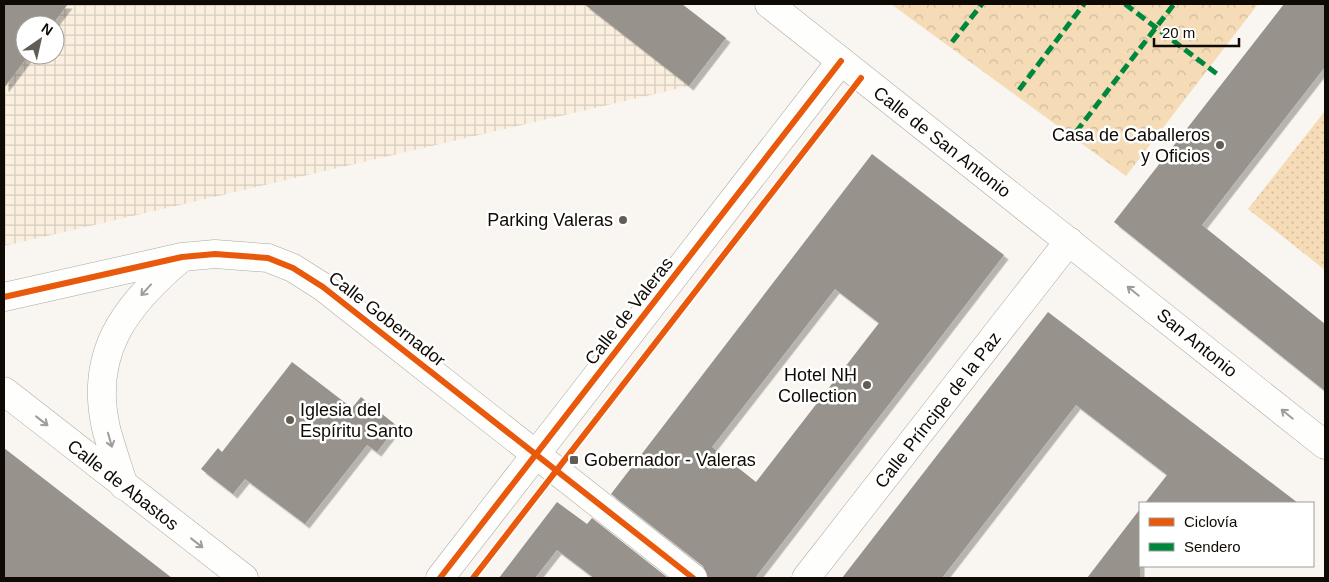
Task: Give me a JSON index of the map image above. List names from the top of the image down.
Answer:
{
  "streets": {
    "street": [
      "Calle de San Antonio",
      "Calle de Valeras",
      "Calle Gobernador",
      "San Antonio",
      "Calle Príncipe de la Paz",
      "Calle de Abastos"
    ]
  },
  "crossings": [
    ["Calle de San Antonio", "Calle de Valeras"],
    ["Calle de San Antonio", "San Antonio"],
    ["Calle de San Antonio", "Calle Príncipe de la Paz"],
    ["Calle de Valeras", "Calle Gobernador"],
    ["San Antonio", "Calle Príncipe de la Paz"]
  ],
  "one_way": ["San Antonio", "Calle de Abastos"],
  "places": {
    "other": [
      "Casa de Caballeros y Oficios",
      "Parking Valeras",
      "Hotel NH Collection",
      "Iglesia del Espíritu Santo"
    ],
    "transit": ["Gobernador - Valeras"]
  },
  "legend": ["Ciclovía", "Sendero"],
  "scale_bar": "20 m",
  "north": "top right"
}
